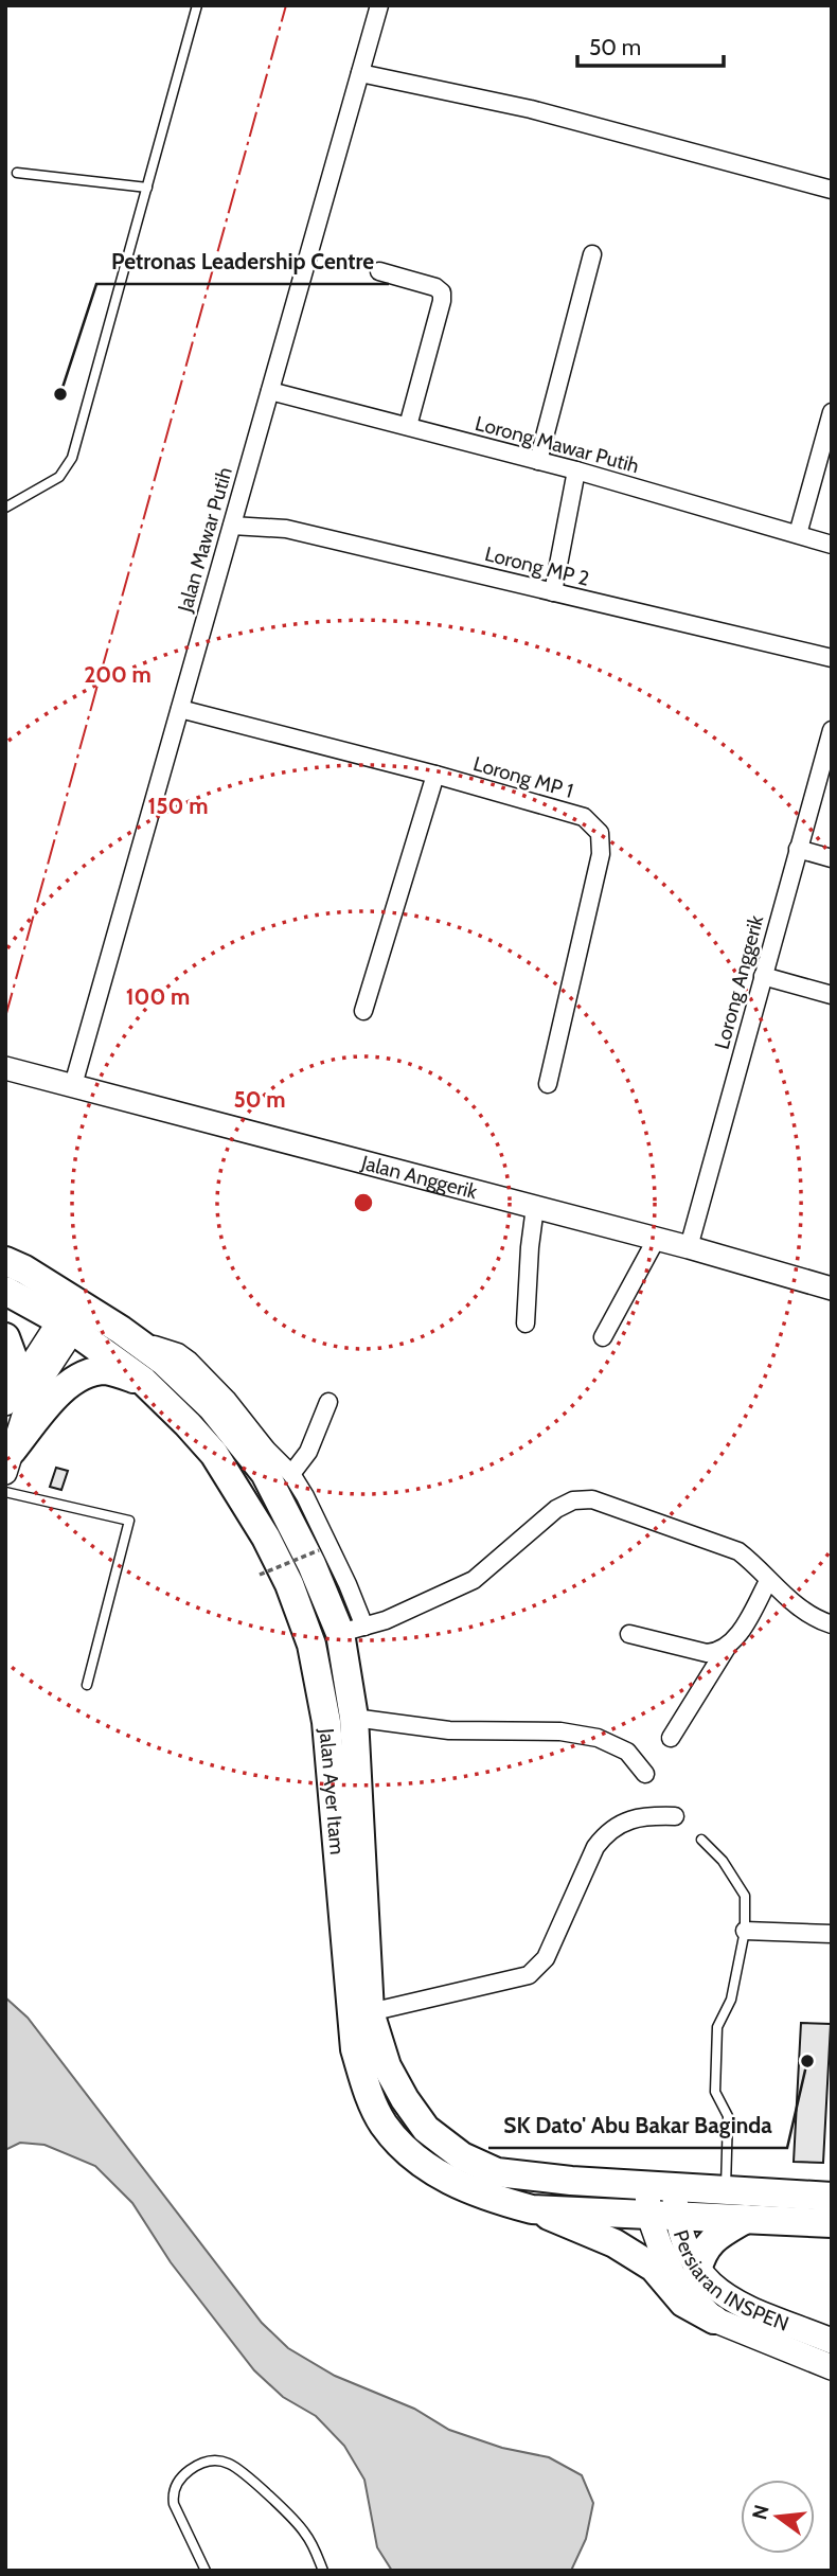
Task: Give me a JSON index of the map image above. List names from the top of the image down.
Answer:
{
  "streets": {
    "main road": ["Jalan Ayer Itam", "Persiaran INSPEN"],
    "street": [
      "Lorong Mawar Putih",
      "Jalan Mawar Putih",
      "Lorong MP 2",
      "Lorong MP 1",
      "Lorong Anggerik",
      "Jalan Anggerik"
    ]
  },
  "crossings": [
    ["Lorong Mawar Putih", "Jalan Mawar Putih"],
    ["Jalan Mawar Putih", "Lorong MP 2"],
    ["Jalan Mawar Putih", "Lorong MP 1"],
    ["Jalan Mawar Putih", "Jalan Anggerik"],
    ["Lorong Anggerik", "Jalan Anggerik"],
    ["Jalan Ayer Itam", "Persiaran INSPEN"]
  ],
  "places": ["Petronas Leadership Centre", "SK Dato' Abu Bakar Baginda"],
  "scale_bar": "50 m",
  "north": "left",
  "rings": [
    "200 m",
    "150 m",
    "100 m",
    "50 m"
  ]
}
